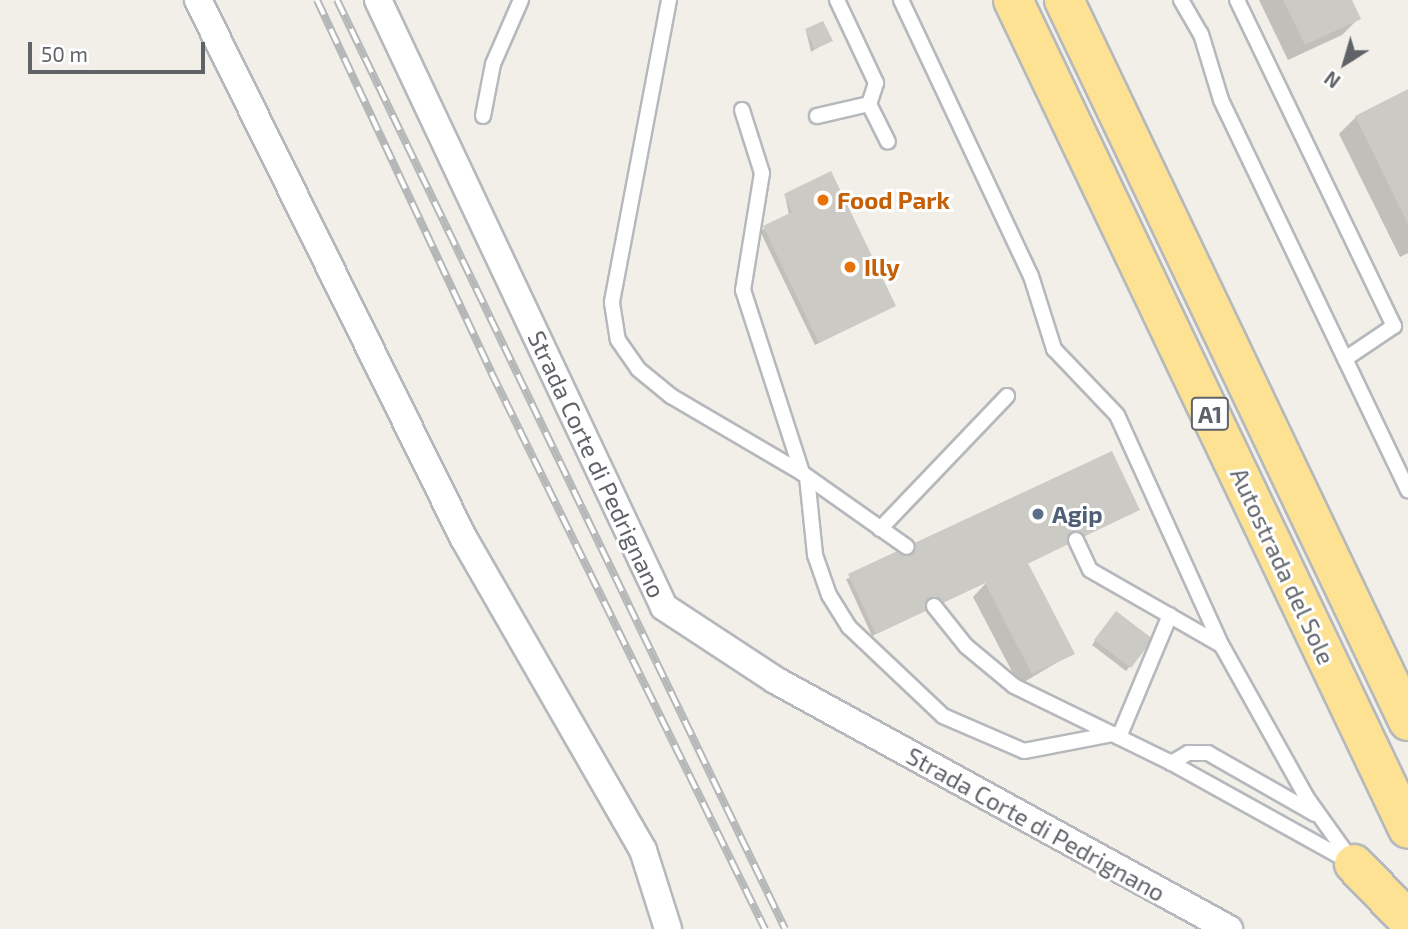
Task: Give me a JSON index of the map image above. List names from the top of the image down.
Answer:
{
  "streets": {
    "highway": ["A1", "Autostrada del Sole"],
    "street": ["Strada Corte di Pedrignano"]
  },
  "places": ["Food Park", "Illy", "Agip"],
  "scale_bar": "50 m",
  "north": "bottom left"
}
